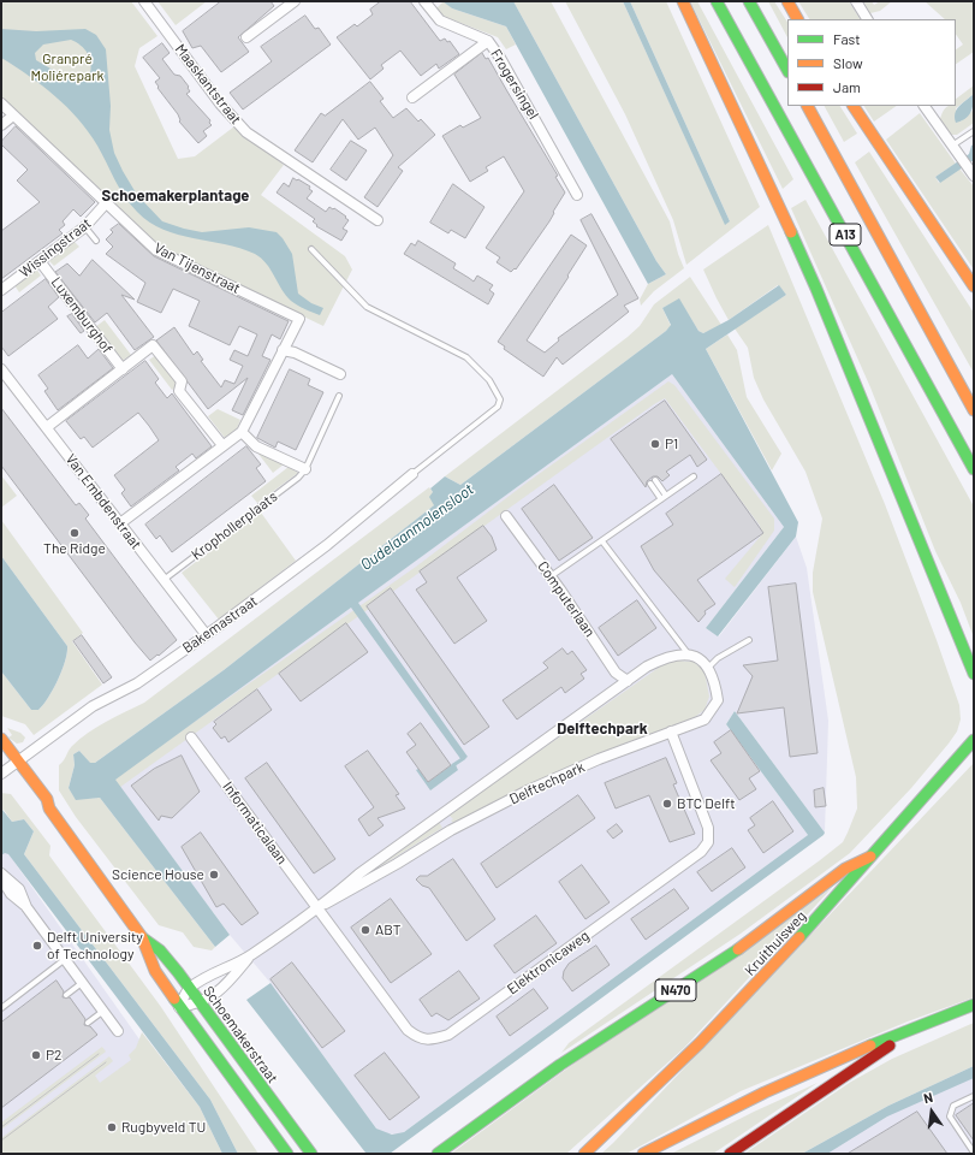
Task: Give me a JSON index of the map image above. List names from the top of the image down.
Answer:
{
  "streets": {
    "main road": [
      "A13",
      "Kruithuisweg",
      "N470",
      "Schoemakerstraat"
    ],
    "street": [
      "Maaskantstraat",
      "Frogersingel",
      "Wissingstraat",
      "Van Tijenstraat",
      "Luxemburghof",
      "Van Embdenstraat",
      "Computerlaan",
      "Bakemastraat",
      "Delftechpark",
      "Informaticalaan",
      "Elektronicaweg"
    ],
    "lane": ["Krophollerplaats"]
  },
  "crossings": [
    ["Wissingstraat", "Van Tijenstraat"],
    ["Wissingstraat", "Luxemburghof"],
    ["Van Embdenstraat", "Krophollerplaats"],
    ["Van Embdenstraat", "Bakemastraat"],
    ["Computerlaan", "Delftechpark"],
    ["Bakemastraat", "Schoemakerstraat"],
    ["Delftechpark", "Informaticalaan"],
    ["Delftechpark", "Elektronicaweg"],
    ["Delftechpark", "Schoemakerstraat"],
    ["Informaticalaan", "Elektronicaweg"],
    ["Kruithuisweg", "N470"]
  ],
  "districts": ["Schoemakerplantage", "Delftechpark"],
  "water": ["Oudelaanmolensloot"],
  "parks": ["Granpré Moliérepark"],
  "places": [
    "P1",
    "The Ridge",
    "BTC Delft",
    "Science House",
    "ABT",
    "Delft University of Technology",
    "P2",
    "Rugbyveld TU"
  ],
  "legend": ["Fast", "Slow", "Jam"],
  "north": "top"
}
